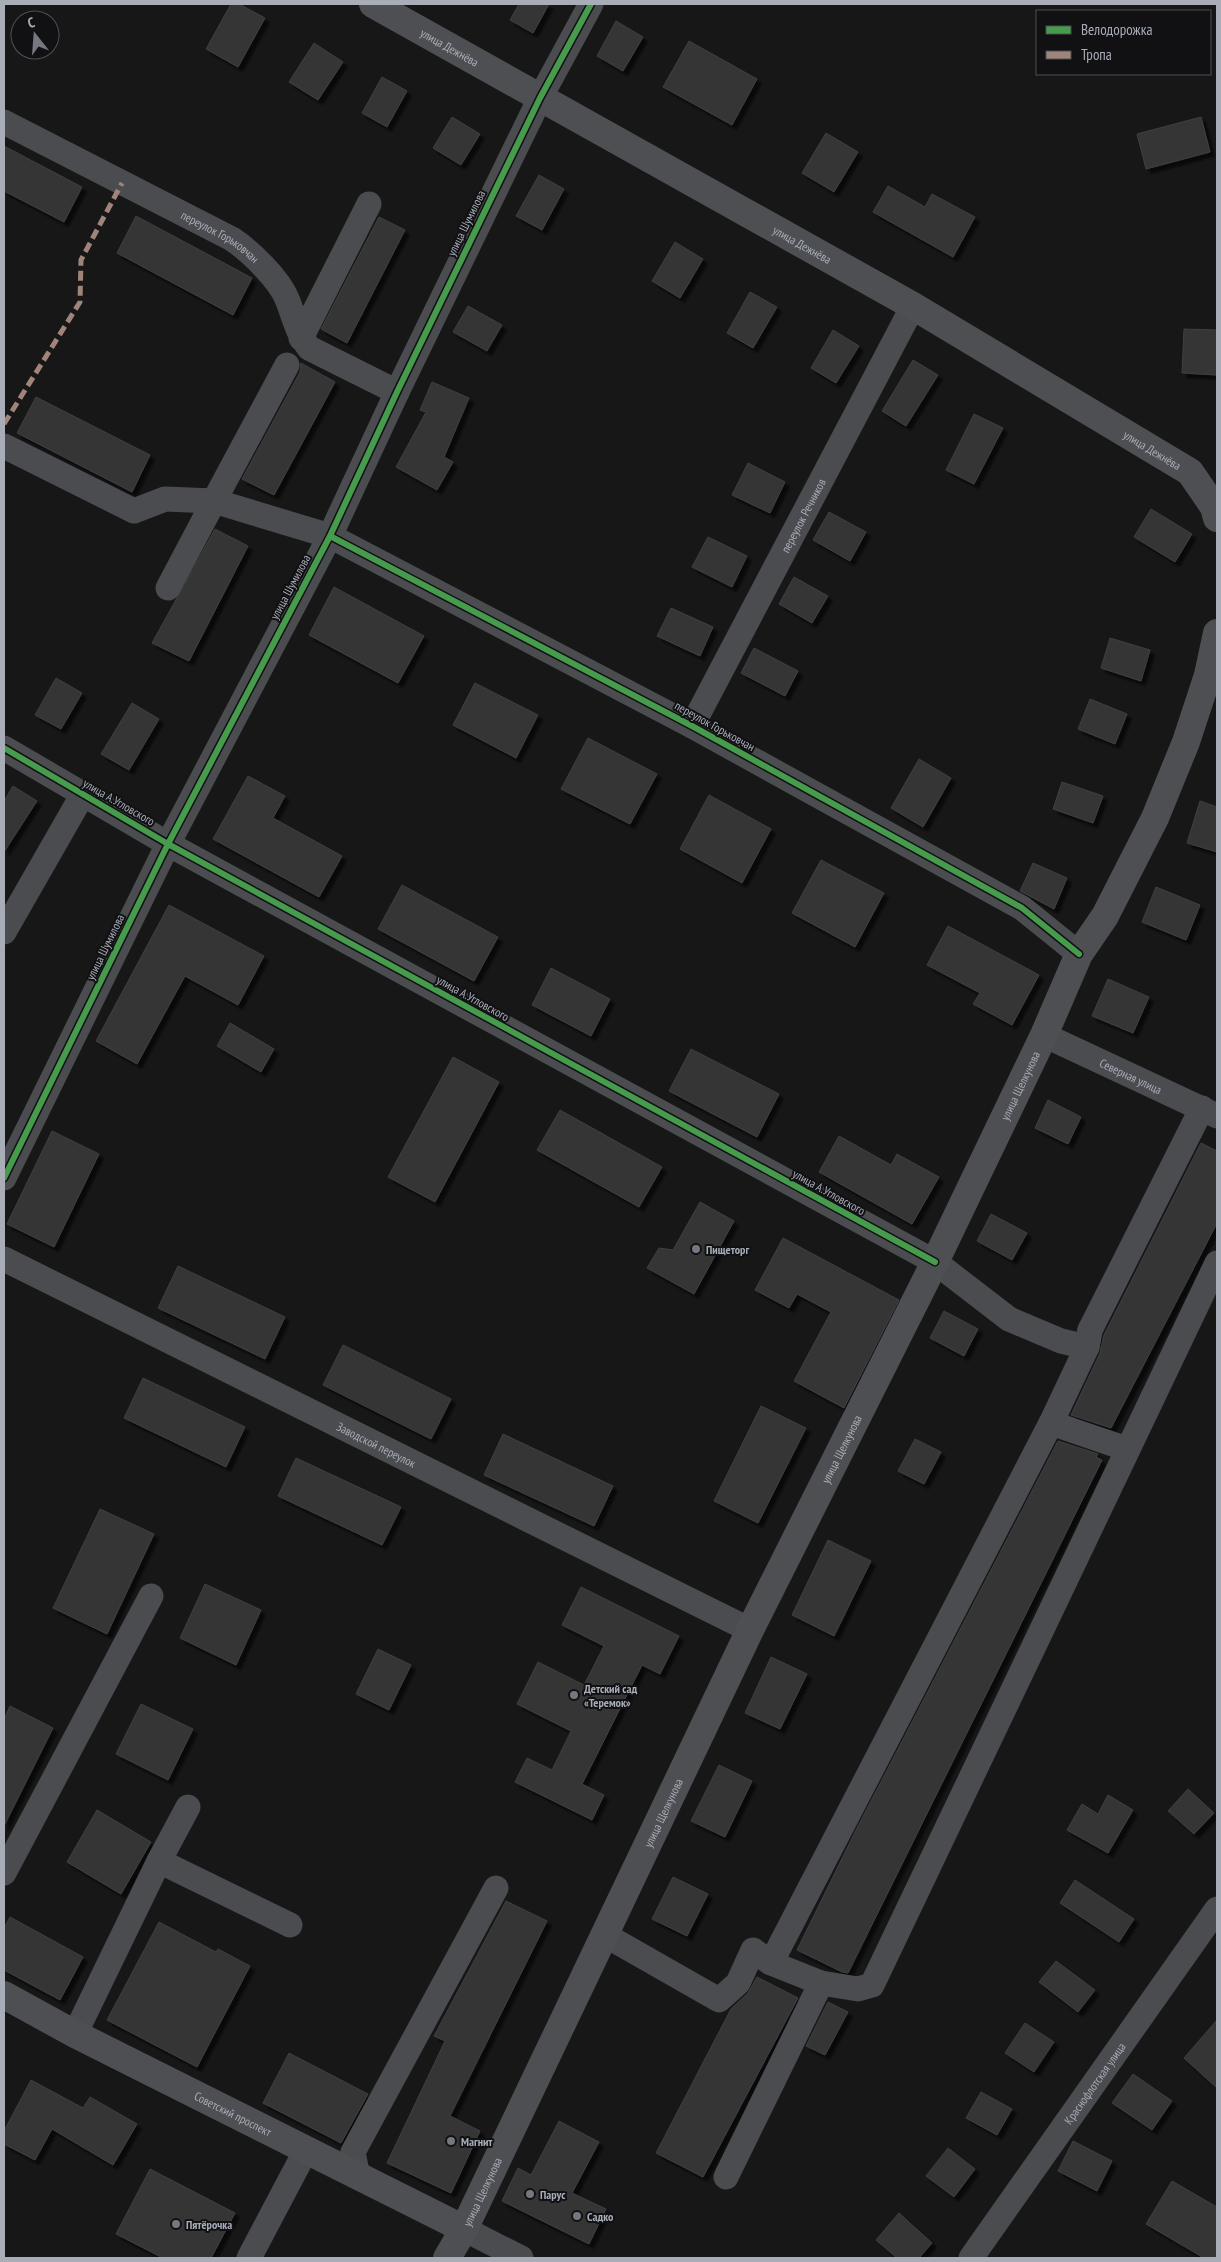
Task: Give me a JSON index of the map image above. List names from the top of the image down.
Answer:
{
  "streets": {
    "main road": ["улица Дежнёва", "улица Щелкунова", "Советский проспект"],
    "street": [
      "улица Шумилова",
      "переулок Горьковчан",
      "переулок Речников",
      "улица А.Угловского",
      "Северная улица",
      "Заводской переулок",
      "Краснофлотская улица"
    ]
  },
  "crossings": [
    ["улица Дежнёва", "улица Шумилова"],
    ["улица Дежнёва", "переулок Речников"],
    ["улица Шумилова", "переулок Горьковчан"],
    ["улица Шумилова", "улица А.Угловского"],
    ["переулок Горьковчан", "переулок Речников"],
    ["переулок Горьковчан", "улица Щелкунова"],
    ["улица А.Угловского", "улица Щелкунова"],
    ["Северная улица", "улица Щелкунова"],
    ["улица Щелкунова", "Заводской переулок"],
    ["улица Щелкунова", "Советский проспект"]
  ],
  "places": [
    "Пищеторг",
    "Детский сад «Теремок»",
    "Магнит",
    "Парус",
    "Садко",
    "Пятёрочка"
  ],
  "legend": ["Велодорожка", "Тропа"],
  "north": "top"
}
